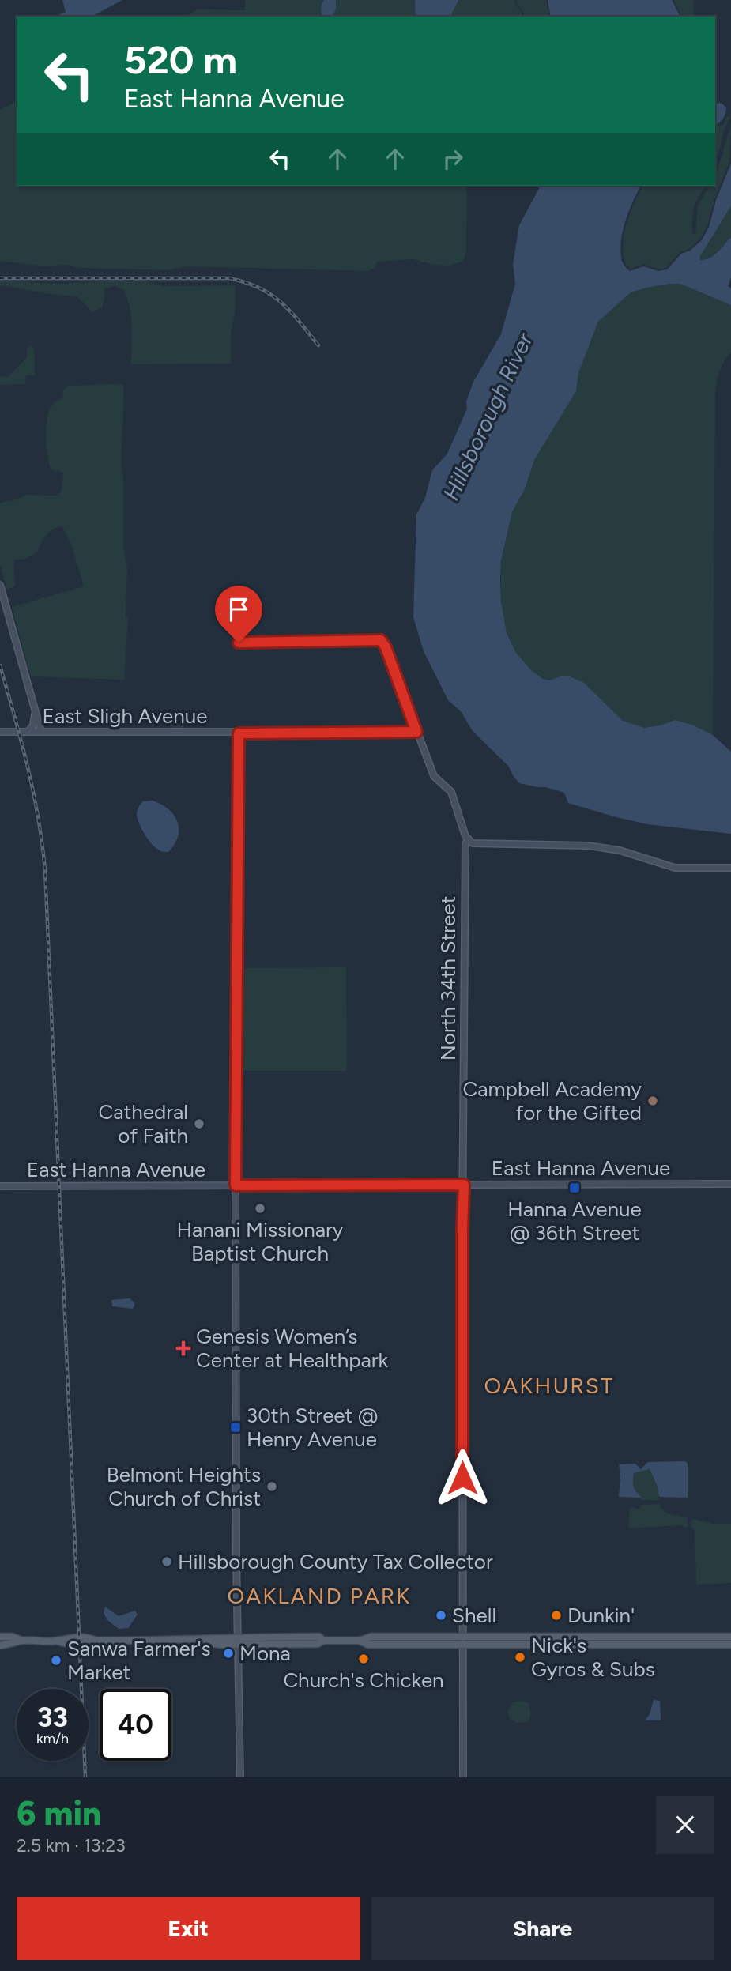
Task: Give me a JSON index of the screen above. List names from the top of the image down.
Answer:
{
  "streets": {
    "street": ["East Sligh Avenue", "North 34th Street", "East Hanna Avenue"]
  },
  "crossings": [
    ["North 34th Street", "East Hanna Avenue"]
  ],
  "districts": ["OAKHURST", "OAKLAND PARK"],
  "water": ["Hillsborough River"],
  "places": {
    "other": [
      "Campbell Academy for the Gifted",
      "Cathedral of Faith",
      "Hanani Missionary Baptist Church",
      "Belmont Heights Church of Christ",
      "Hillsborough County Tax Collector",
      "Shell",
      "Dunkin'",
      "Mona",
      "Nick's Gyros & Subs",
      "Church's Chicken",
      "Sanwa Farmer's Market"
    ],
    "transit": ["Hanna Avenue @ 36th Street", "30th Street @ Henry Avenue"],
    "health": ["Genesis Women’s Center at Healthpark"]
  },
  "page": {
    "turn": ["520 m", "East Hanna Avenue"],
    "speed": "33 km/h",
    "limit": "40",
    "heading": ["6 min", "2.5 km · 13:23"],
    "buttons": ["Exit", "Share"]
  }
}
